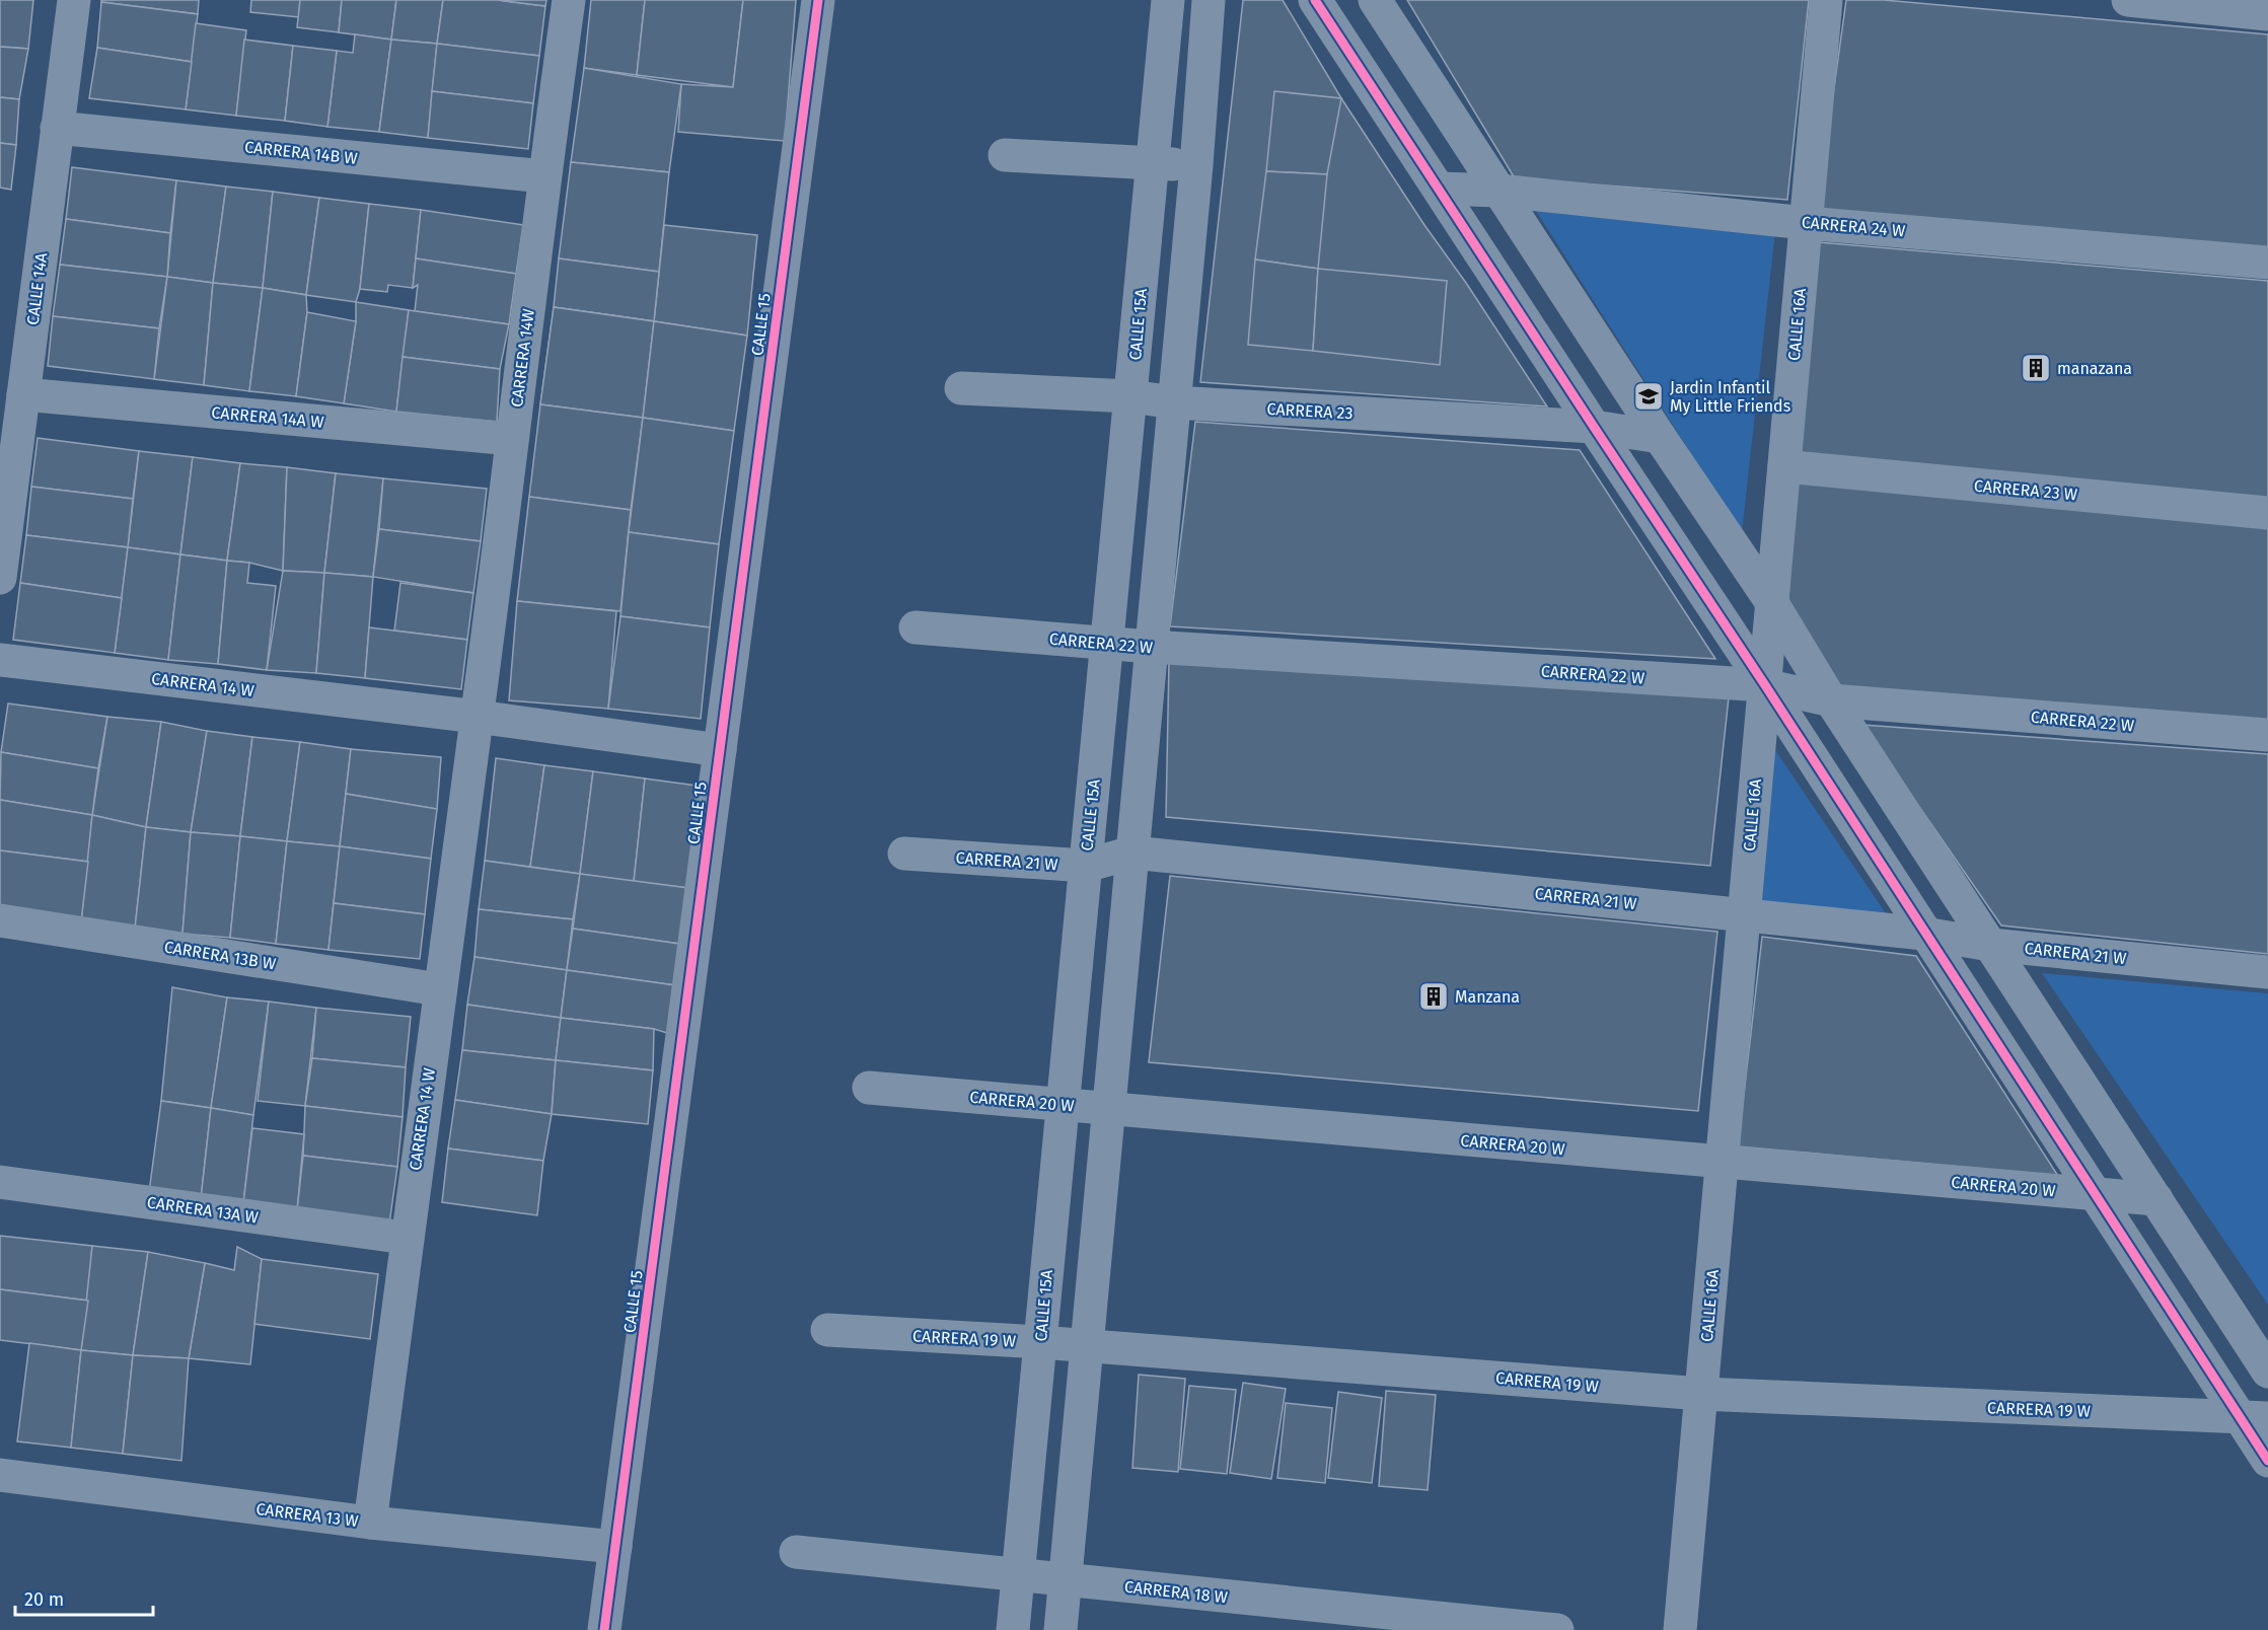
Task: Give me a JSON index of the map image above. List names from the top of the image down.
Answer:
{
  "streets": {
    "street": [
      "CARRERA 14B W",
      "CARRERA 24 W",
      "CALLE 14A",
      "CALLE 15",
      "CALLE 15A",
      "CALLE 16A",
      "CARRERA 14W",
      "CARRERA 23",
      "CARRERA 14A W",
      "CARRERA 23 W",
      "CARRERA 22 W",
      "CARRERA 14 W",
      "CARRERA 21 W",
      "CARRERA 13B W",
      "CARRERA 20 W",
      "CARRERA 13A W",
      "CARRERA 19 W",
      "CARRERA 13 W",
      "CARRERA 18 W"
    ]
  },
  "crossings": [
    ["CARRERA 14B W", "CALLE 14A"],
    ["CARRERA 14B W", "CARRERA 14W"],
    ["CARRERA 24 W", "CALLE 16A"],
    ["CALLE 14A", "CARRERA 14A W"],
    ["CALLE 15", "CARRERA 14 W"],
    ["CALLE 15", "CARRERA 13 W"],
    ["CALLE 15A", "CARRERA 23"],
    ["CALLE 15A", "CARRERA 22 W"],
    ["CALLE 15A", "CARRERA 21 W"],
    ["CALLE 15A", "CARRERA 20 W"],
    ["CALLE 15A", "CARRERA 19 W"],
    ["CALLE 15A", "CARRERA 18 W"],
    ["CALLE 16A", "CARRERA 23 W"],
    ["CALLE 16A", "CARRERA 22 W"],
    ["CALLE 16A", "CARRERA 21 W"],
    ["CALLE 16A", "CARRERA 20 W"],
    ["CALLE 16A", "CARRERA 19 W"],
    ["CARRERA 14W", "CARRERA 14A W"],
    ["CARRERA 14W", "CARRERA 14 W"],
    ["CARRERA 14 W", "CARRERA 13B W"],
    ["CARRERA 14 W", "CARRERA 13A W"],
    ["CARRERA 14 W", "CARRERA 13 W"]
  ],
  "places": {
    "building": ["manazana", "Manzana"],
    "school or university": ["Jardin Infantil My Little Friends"]
  },
  "scale_bar": "20 m"
}
